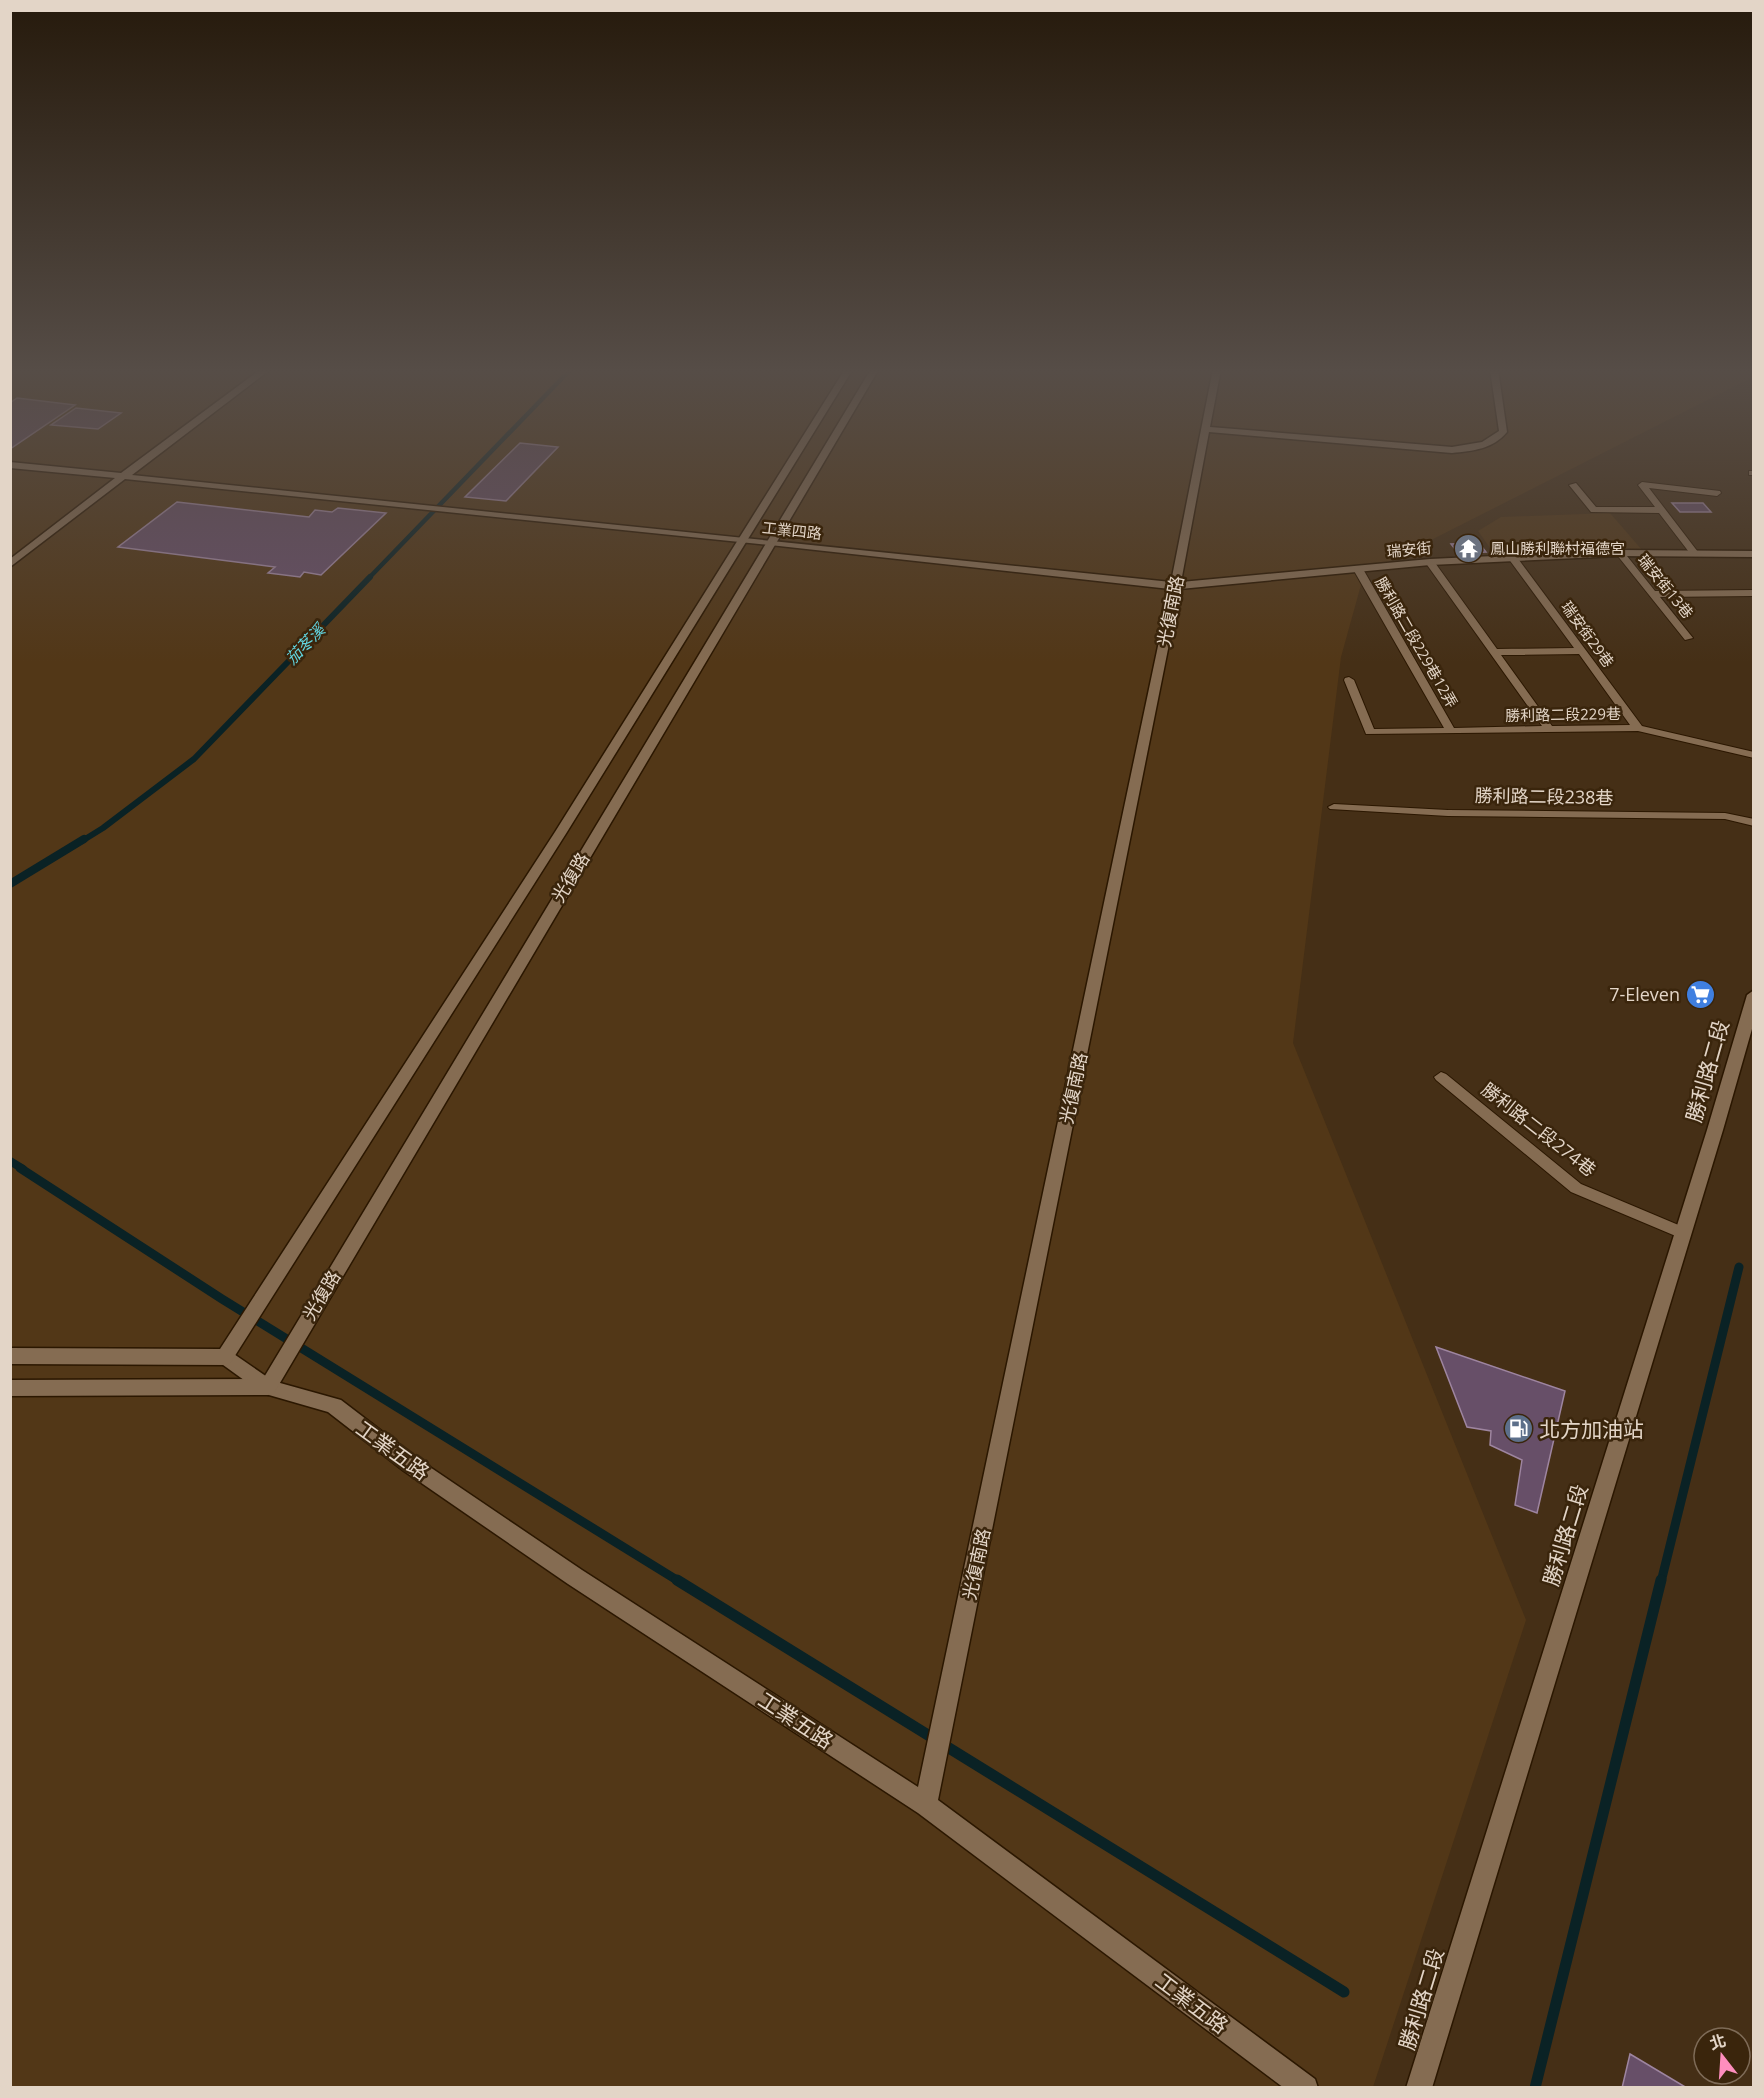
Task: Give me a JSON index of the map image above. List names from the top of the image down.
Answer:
{
  "streets": {
    "street": [
      "工業四路",
      "瑞安街",
      "光復南路",
      "光復路",
      "勝利路二段",
      "工業五路"
    ],
    "lane": [
      "瑞安街13巷",
      "瑞安街29巷",
      "勝利路二段229巷12弄",
      "勝利路二段229巷",
      "勝利路二段238巷",
      "勝利路二段274巷"
    ]
  },
  "crossings": [
    ["工業四路", "瑞安街"],
    ["工業四路", "光復南路"],
    ["工業四路", "光復路"],
    ["瑞安街", "瑞安街13巷"],
    ["瑞安街", "光復南路"],
    ["瑞安街", "瑞安街29巷"],
    ["瑞安街", "勝利路二段229巷12弄"],
    ["光復南路", "工業五路"],
    ["瑞安街29巷", "勝利路二段229巷"],
    ["勝利路二段229巷12弄", "勝利路二段229巷"],
    ["光復路", "工業五路"],
    ["勝利路二段", "勝利路二段274巷"]
  ],
  "water": ["茄苳溪"],
  "places": {
    "temple": ["鳳山勝利聯村福德宮"],
    "supermarket": ["7-Eleven"],
    "fuel station": ["北方加油站"]
  },
  "north": "top"
}
